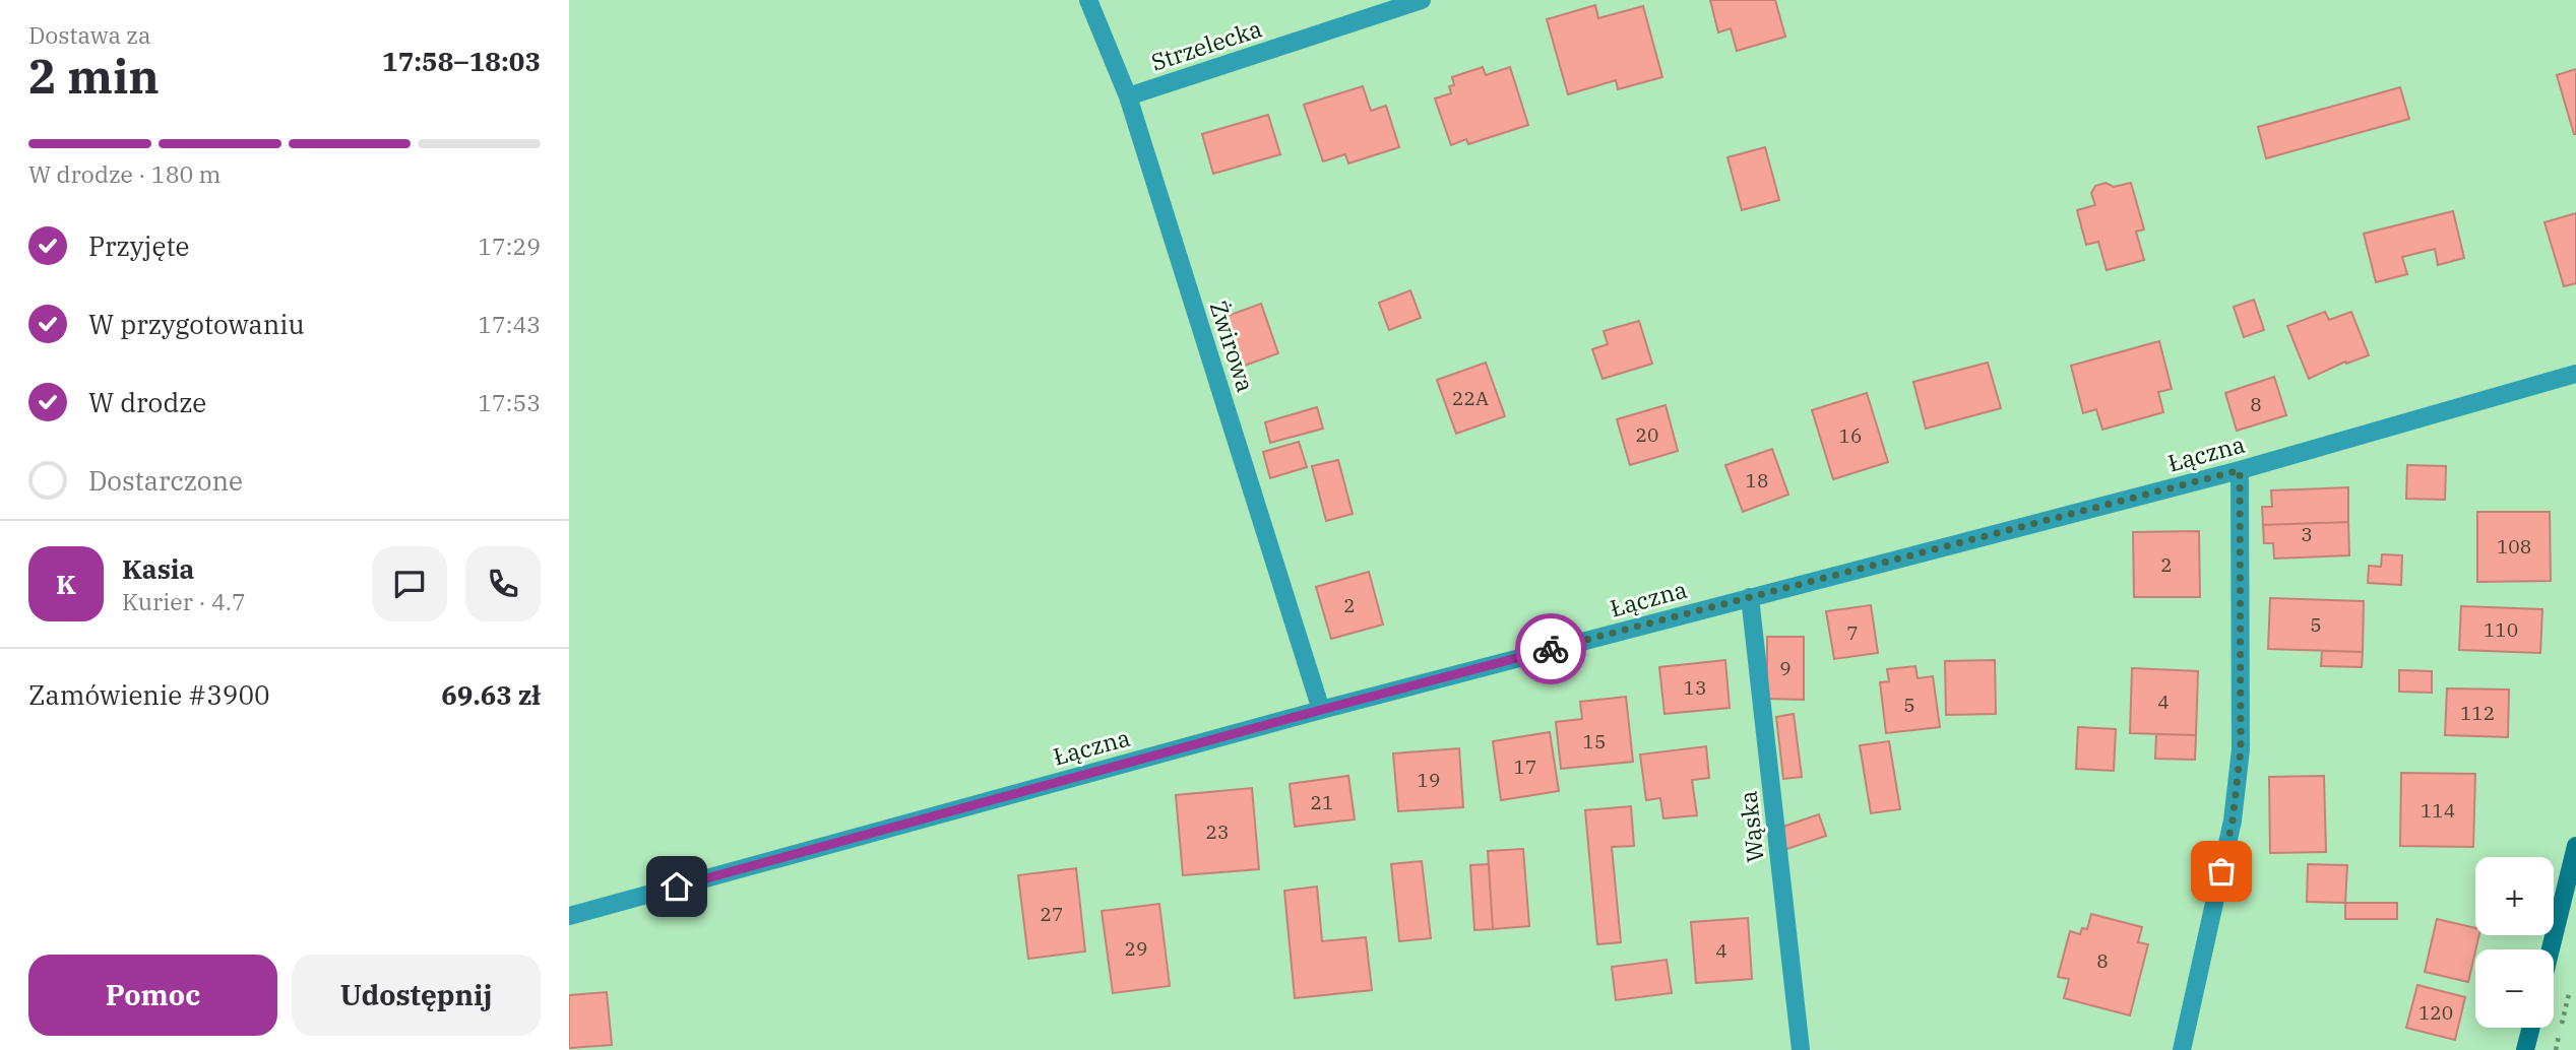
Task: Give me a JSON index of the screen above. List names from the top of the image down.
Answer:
{
  "streets": {
    "street": [
      "Strzelecka",
      "Żwirowa",
      "Łączna",
      "Wąska"
    ]
  },
  "crossings": [
    ["Strzelecka", "Żwirowa"],
    ["Żwirowa", "Łączna"],
    ["Łączna", "Wąska"]
  ],
  "house_numbers": [
    "22A",
    "8",
    "20",
    "16",
    "18",
    "3",
    "108",
    "2",
    "2",
    "5",
    "110",
    "7",
    "9",
    "13",
    "4",
    "5",
    "112",
    "15",
    "17",
    "19",
    "21",
    "114",
    "23",
    "27",
    "29",
    "4",
    "8",
    "120"
  ],
  "page": {
    "heading": ["2 min", "Dostawa za", "17:58–18:03"],
    "panel": [
      "Kasia",
      "Kurier · 4.7",
      "Zamówienie #3900",
      "69.63 zł"
    ],
    "bar": "W drodze · 180 m",
    "list": [
      ["Przyjęte", "17:29"],
      ["W przygotowaniu", "17:43"],
      ["W drodze", "17:53"],
      "Dostarczone"
    ],
    "round": "K",
    "map_buttons": ["+", "−"],
    "buttons": ["Pomoc", "Udostępnij"]
  }
}
